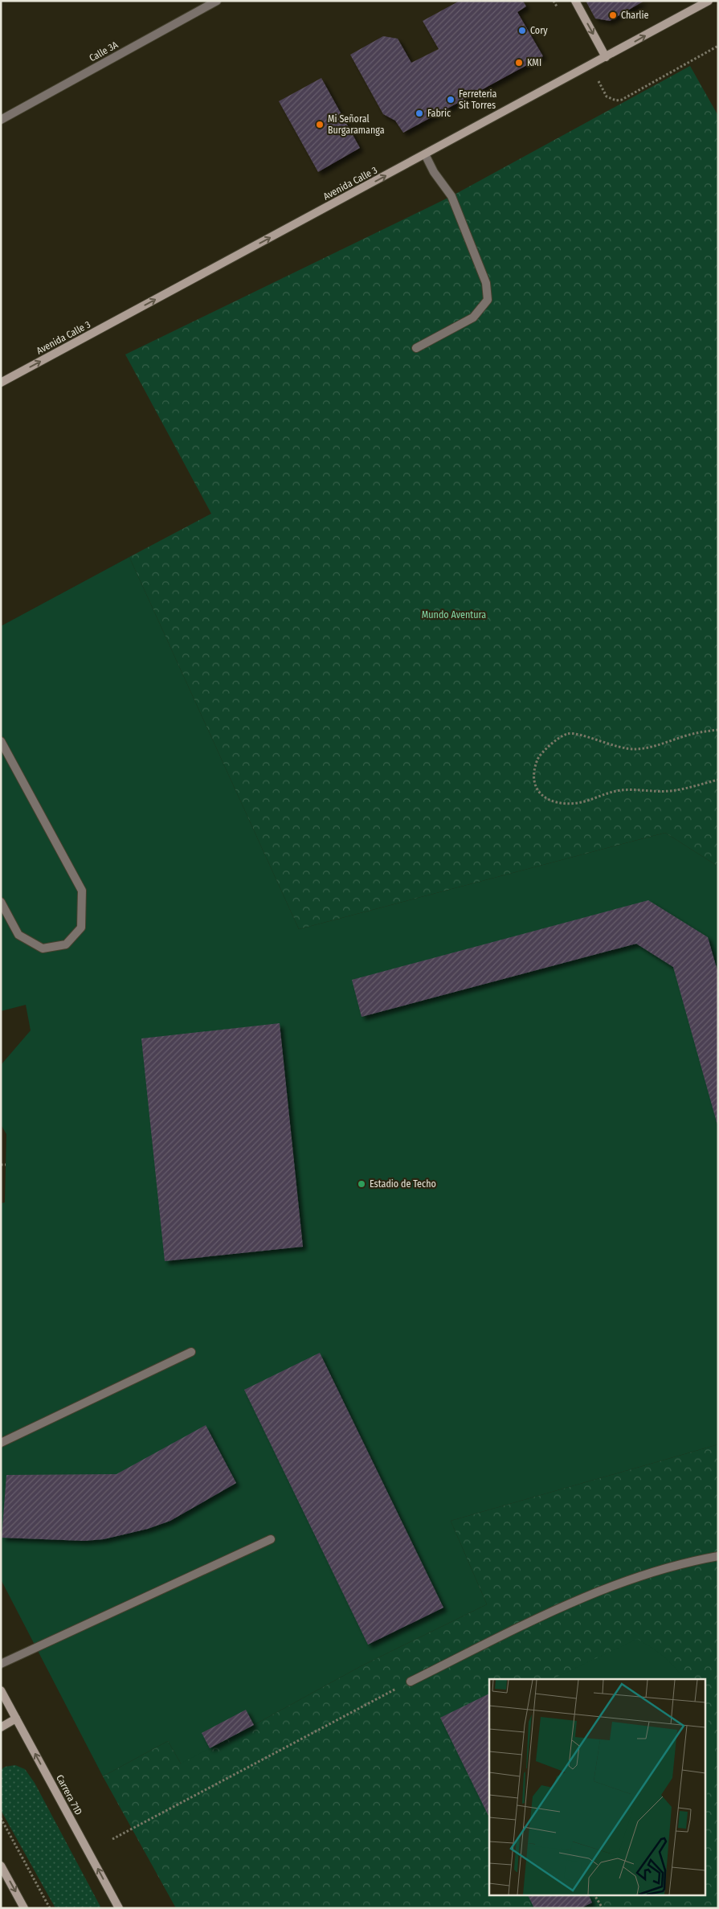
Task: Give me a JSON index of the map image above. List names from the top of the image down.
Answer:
{
  "streets": {
    "street": ["Calle 3A", "Avenida Calle 3", "Carrera 71D"]
  },
  "one_way": ["Avenida Calle 3", "Carrera 71D"],
  "parks": ["Mundo Aventura"],
  "places": [
    "Charlie",
    "Cory",
    "KMI",
    "Ferreteria Sit Torres",
    "Fabric",
    "Mi Señoral Burgaramanga",
    "Estadio de Techo"
  ]
}
